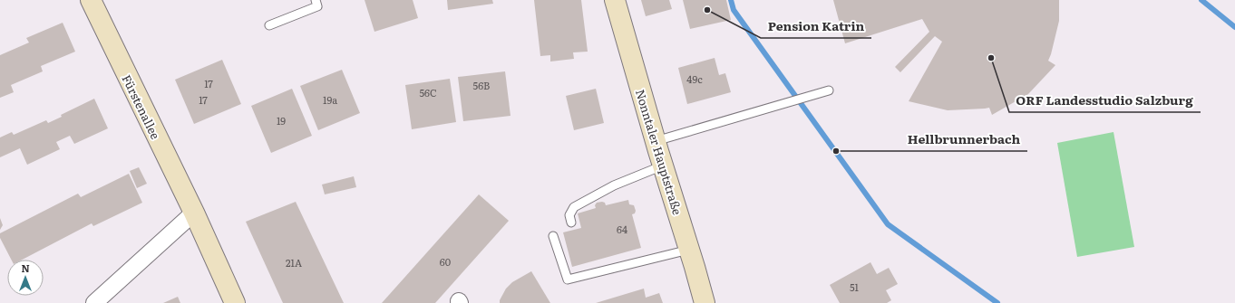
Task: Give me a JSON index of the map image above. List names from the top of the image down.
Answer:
{
  "streets": {
    "street": ["Fürstenallee", "Nonntaler Hauptstraße"]
  },
  "places": ["Pension Katrin", "ORF Landesstudio Salzburg", "Hellbrunnerbach"],
  "house_numbers": [
    "49c",
    "17",
    "56B",
    "56C",
    "17",
    "19a",
    "19",
    "64",
    "60",
    "21A",
    "51"
  ],
  "north": "top"
}
